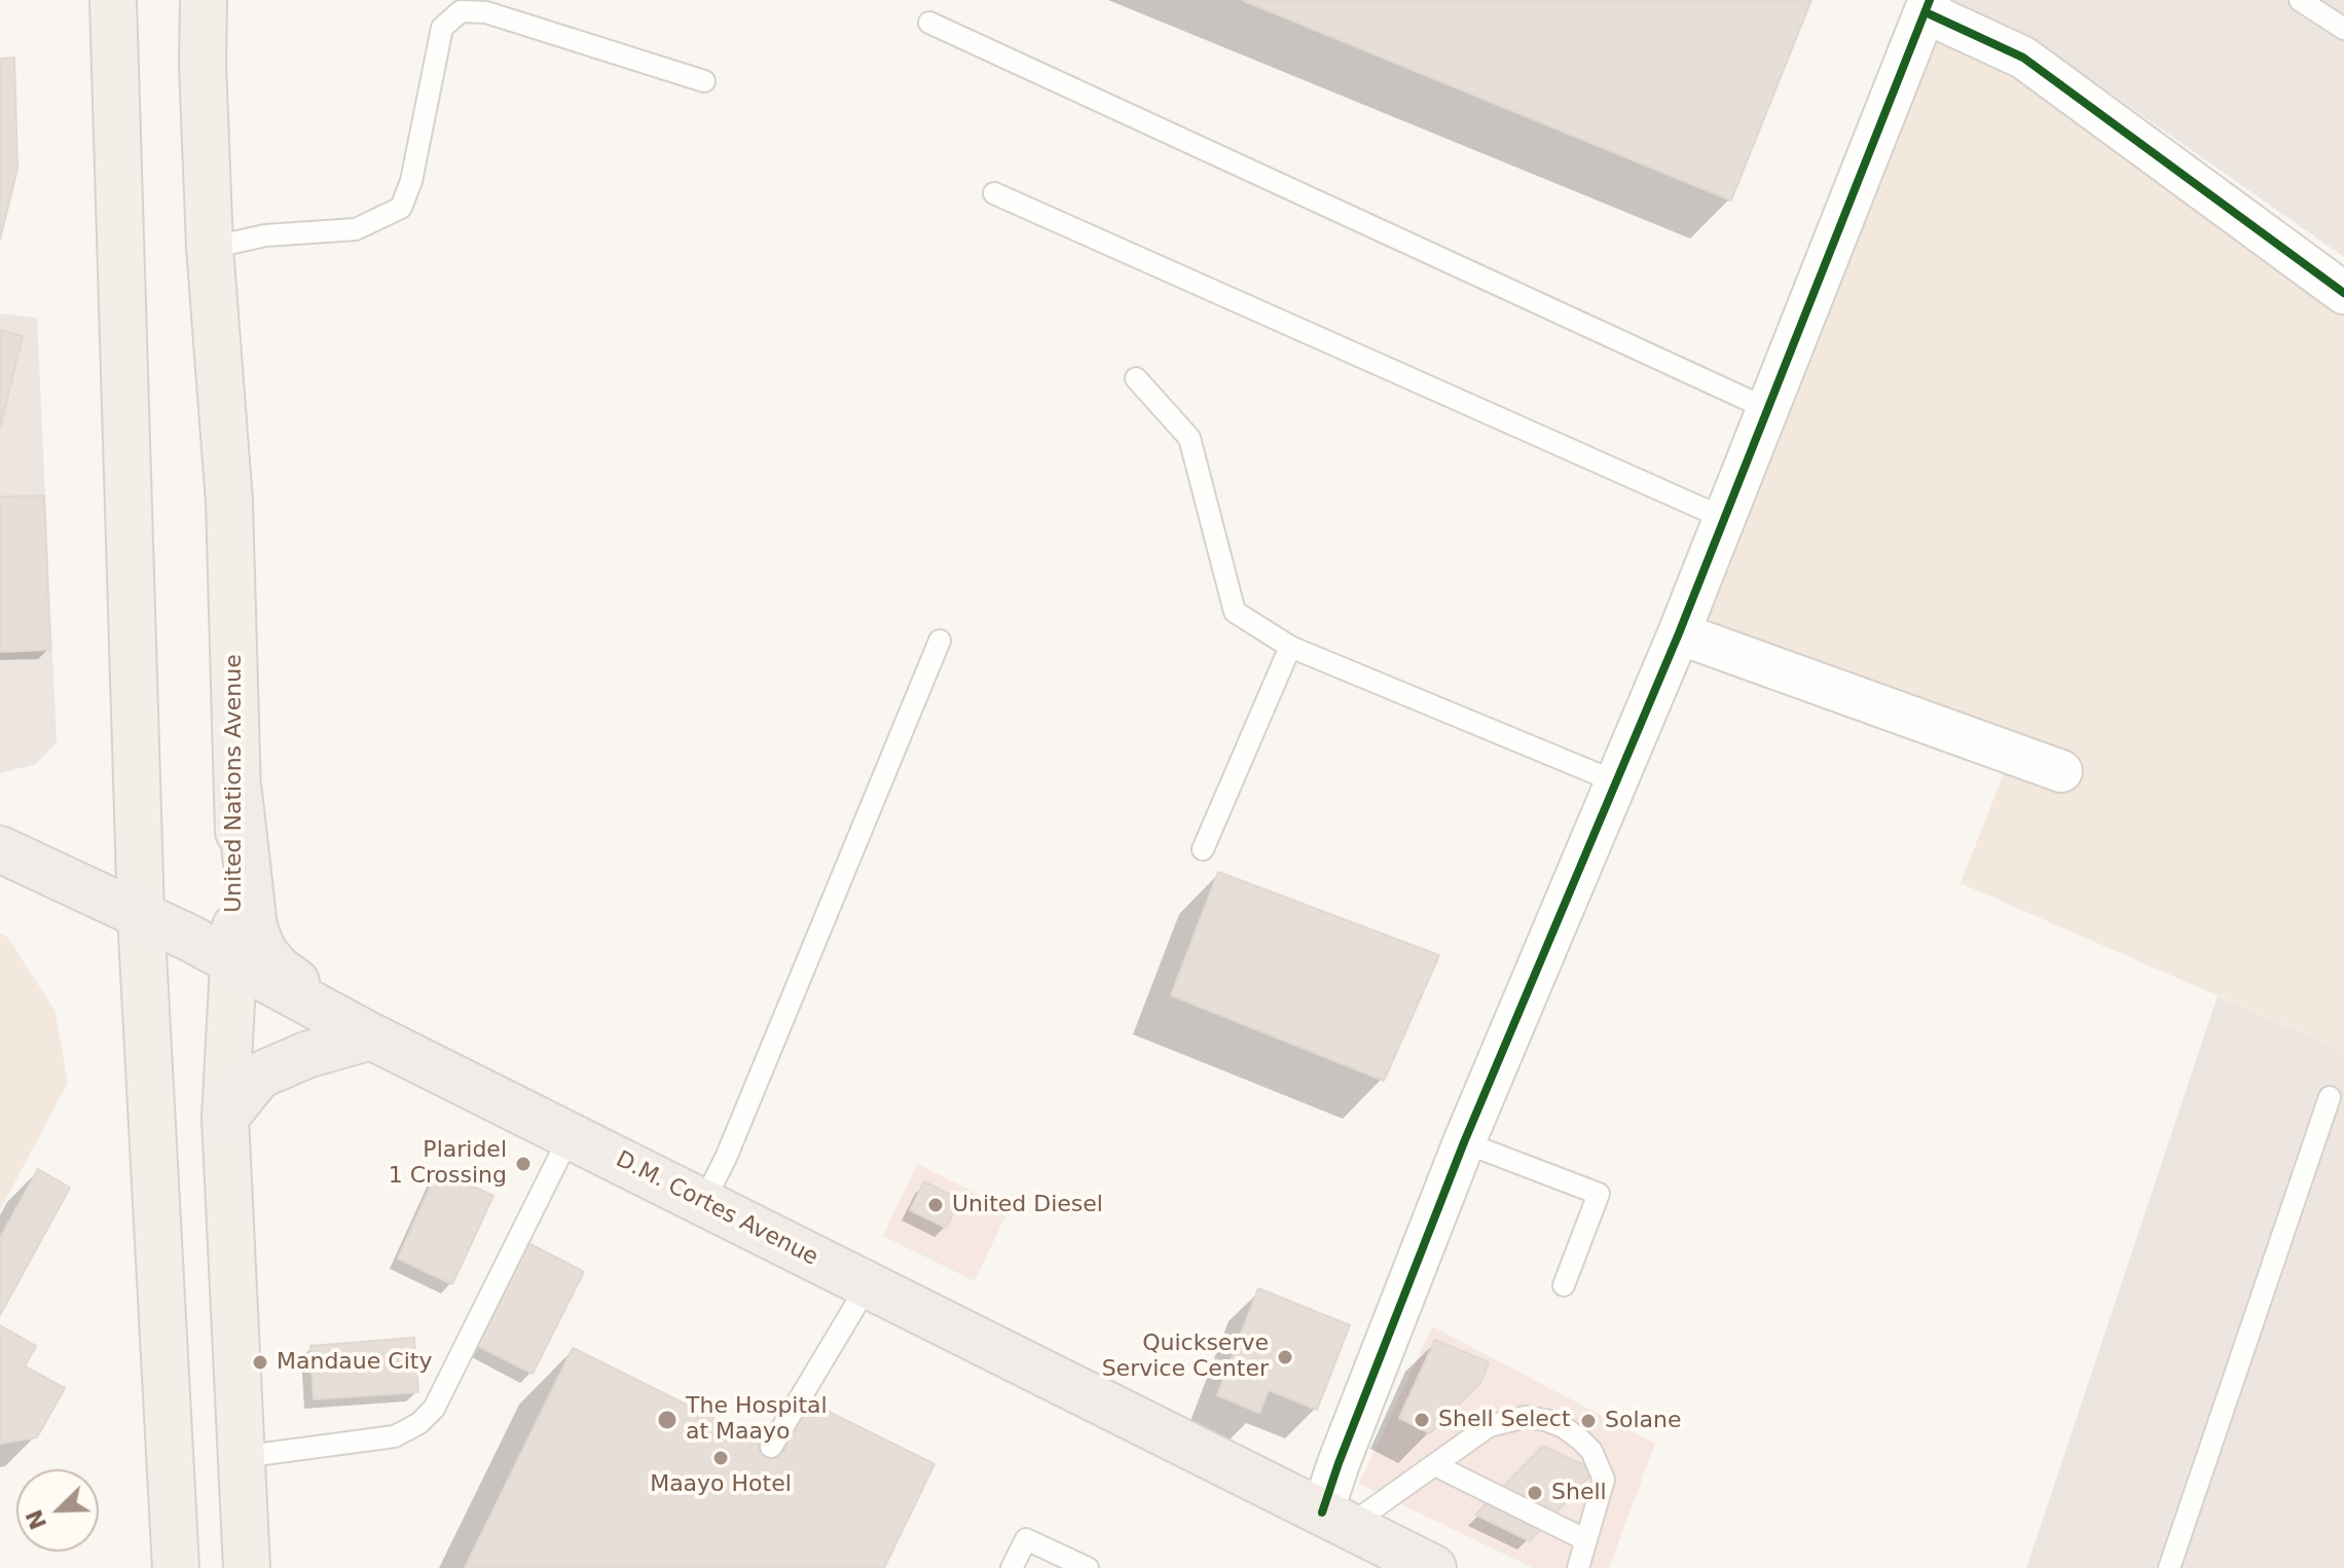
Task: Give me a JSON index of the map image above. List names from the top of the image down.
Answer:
{
  "streets": {
    "highway": ["D.M. Cortes Avenue"],
    "main road": ["United Nations Avenue"]
  },
  "crossings": [
    ["United Nations Avenue", "D.M. Cortes Avenue"]
  ],
  "places": [
    "Plaridel 1 Crossing",
    "United Diesel",
    "Quickserve Service Center",
    "Mandaue City",
    "The Hospital at Maayo",
    "Shell Select",
    "Solane",
    "Maayo Hotel",
    "Shell"
  ],
  "north": "bottom left"
}
